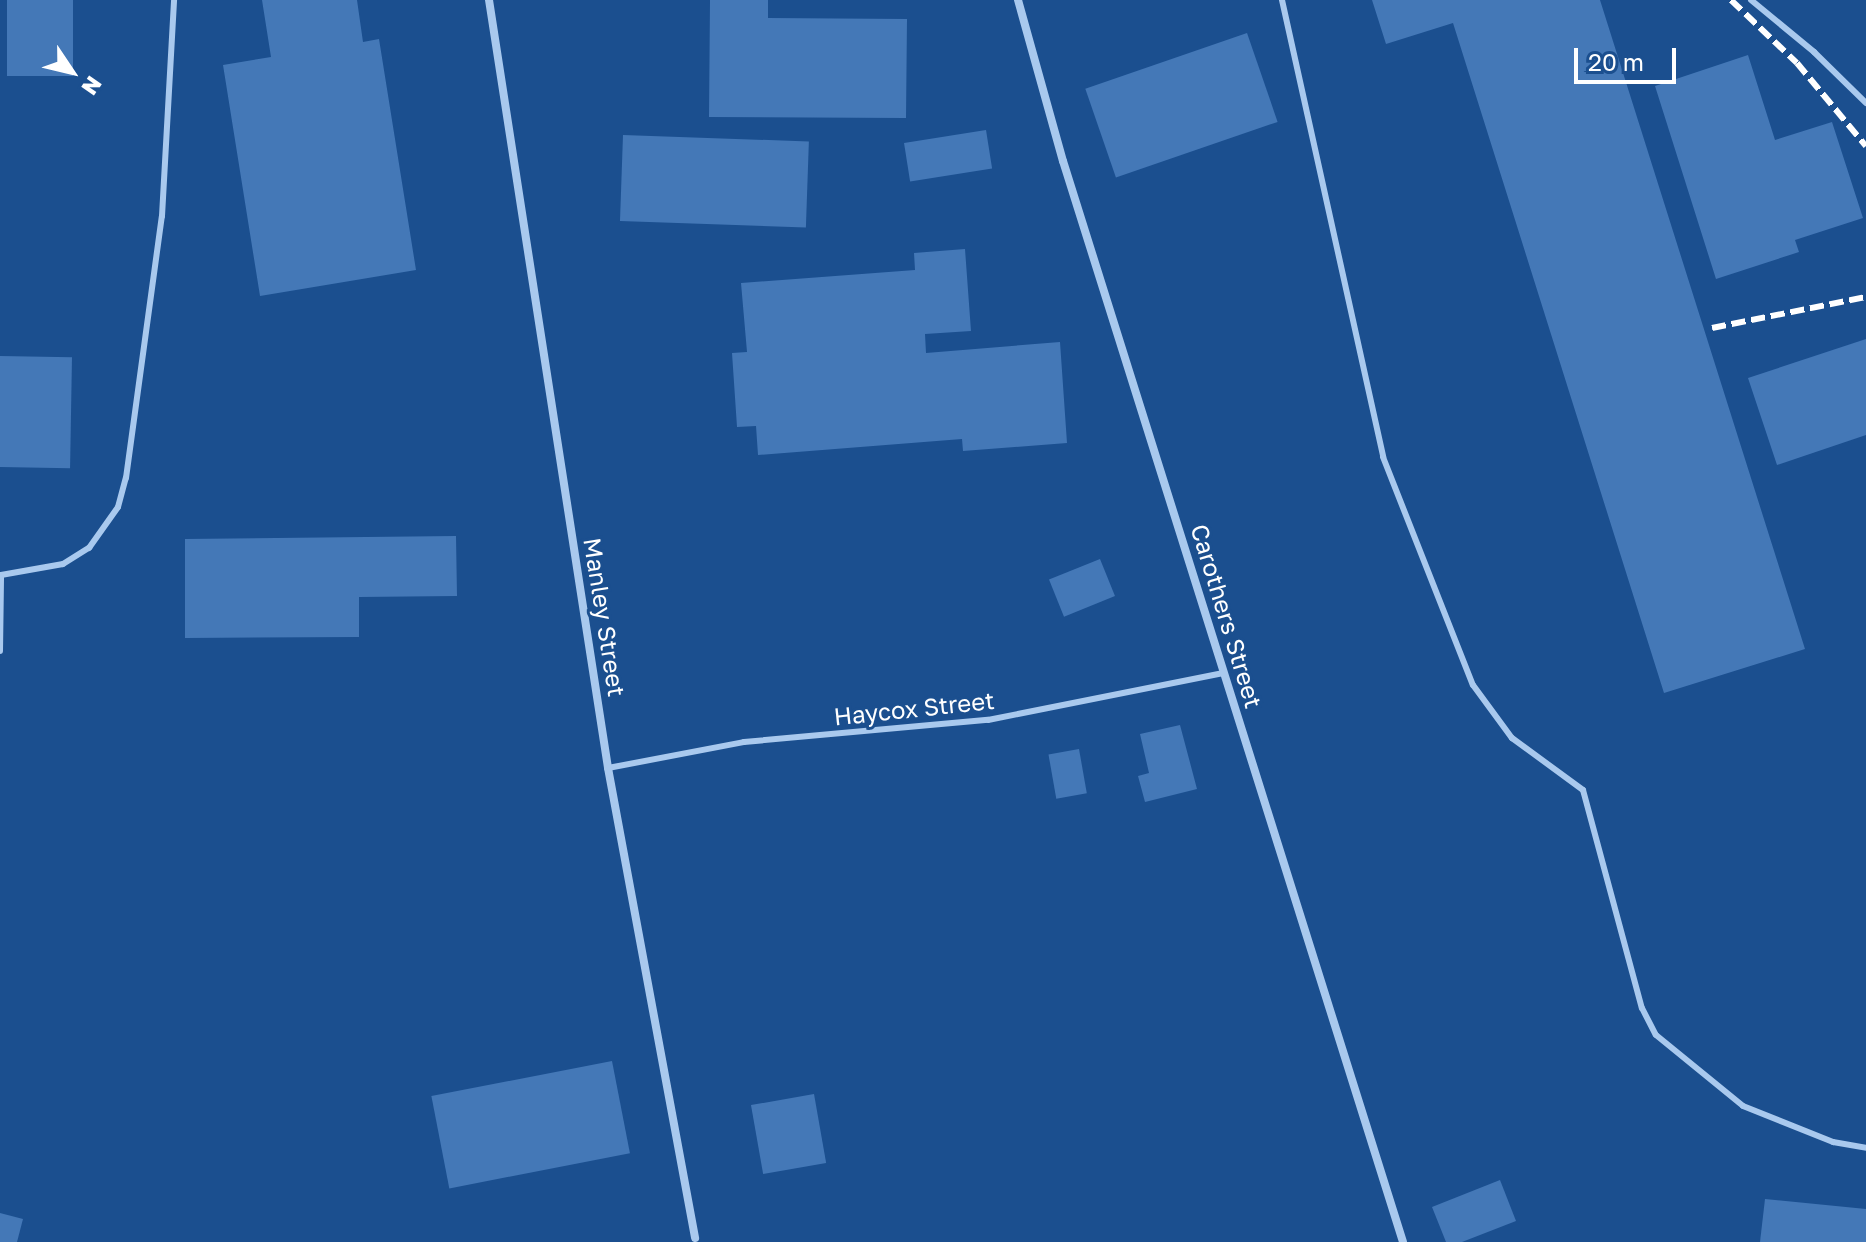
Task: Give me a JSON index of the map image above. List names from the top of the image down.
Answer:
{
  "streets": {
    "street": ["Carothers Street", "Manley Street"],
    "lane": ["Haycox Street"]
  },
  "crossings": [
    ["Carothers Street", "Haycox Street"],
    ["Manley Street", "Haycox Street"]
  ],
  "scale_bar": "20 m",
  "north": "bottom right"
}
